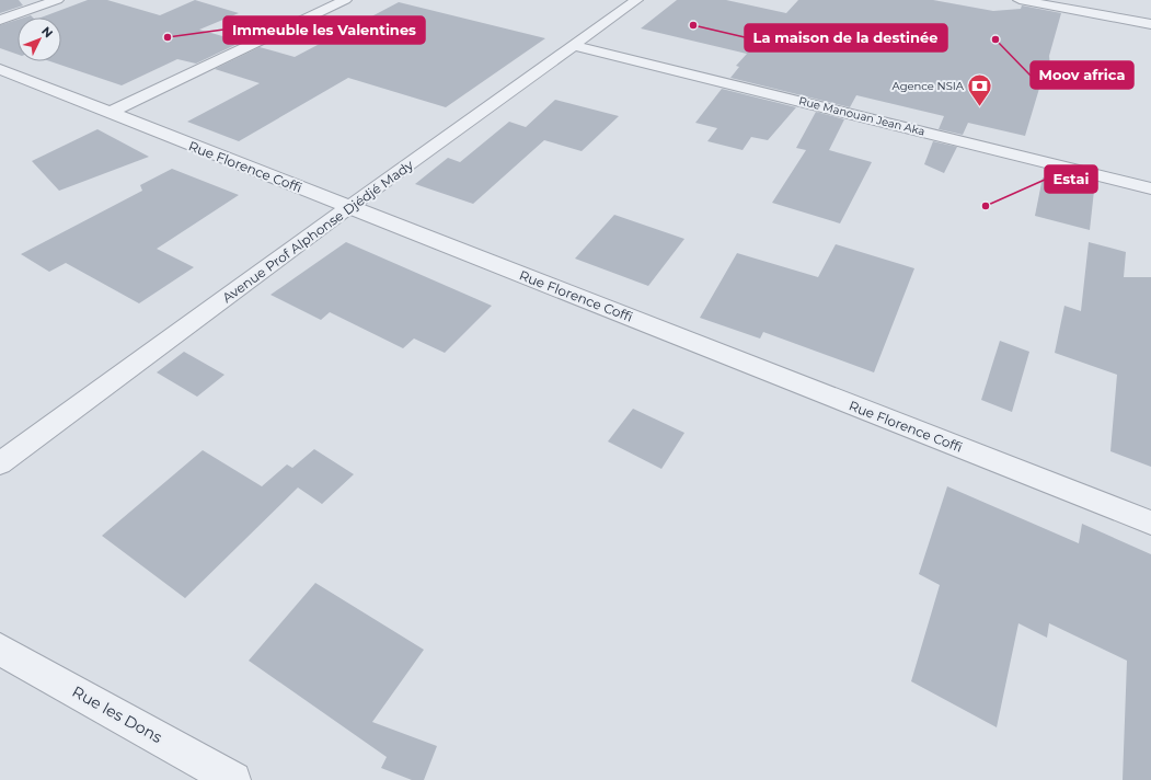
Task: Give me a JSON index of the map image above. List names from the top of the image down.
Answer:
{
  "streets": {
    "street": [
      "Rue Manouan Jean Aka",
      "Rue Florence Coffi",
      "Avenue Prof Alphonse Djédjé Mady",
      "Rue les Dons"
    ]
  },
  "crossings": [
    ["Rue Manouan Jean Aka", "Avenue Prof Alphonse Djédjé Mady"],
    ["Rue Florence Coffi", "Avenue Prof Alphonse Djédjé Mady"]
  ],
  "places": {
    "other": [
      "La maison de la destinée",
      "Immeuble les Valentines",
      "Moov africa",
      "Estai"
    ],
    "bank": ["Agence NSIA"]
  },
  "north": "top right"
}
